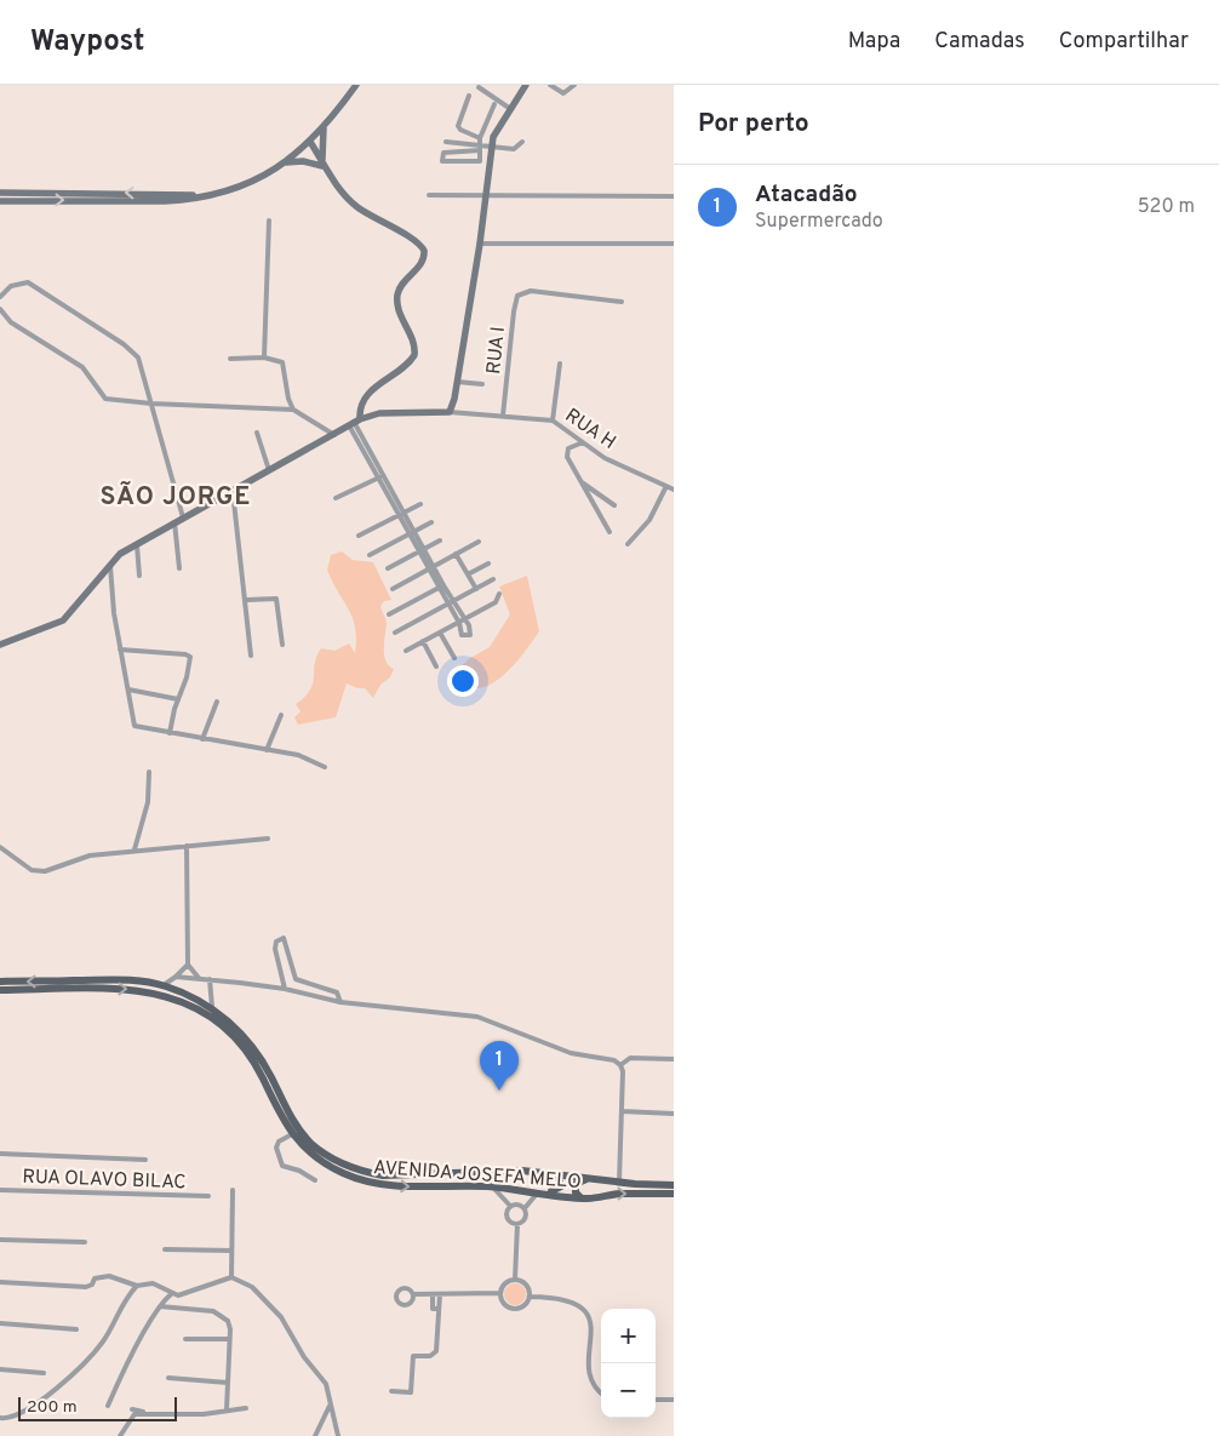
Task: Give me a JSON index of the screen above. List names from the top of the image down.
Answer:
{
  "streets": {
    "main road": ["AVENIDA JOSEFA MELO"],
    "street": ["RUA I", "RUA H", "RUA OLAVO BILAC"]
  },
  "crossings": [
    ["RUA I", "RUA H"]
  ],
  "districts": ["SÃO JORGE"],
  "scale_bar": "200 m",
  "page": {
    "header": "Waypost",
    "nav": ["Mapa", "Camadas", "Compartilhar"],
    "heading": "Por perto",
    "list": [
      {
        "mark": "1",
        "name": "Atacadão",
        "note": "Supermercado",
        "value": "520 m"
      }
    ],
    "pins": "1",
    "map_buttons": ["+", "−"],
    "scale": "200 m"
  }
}
